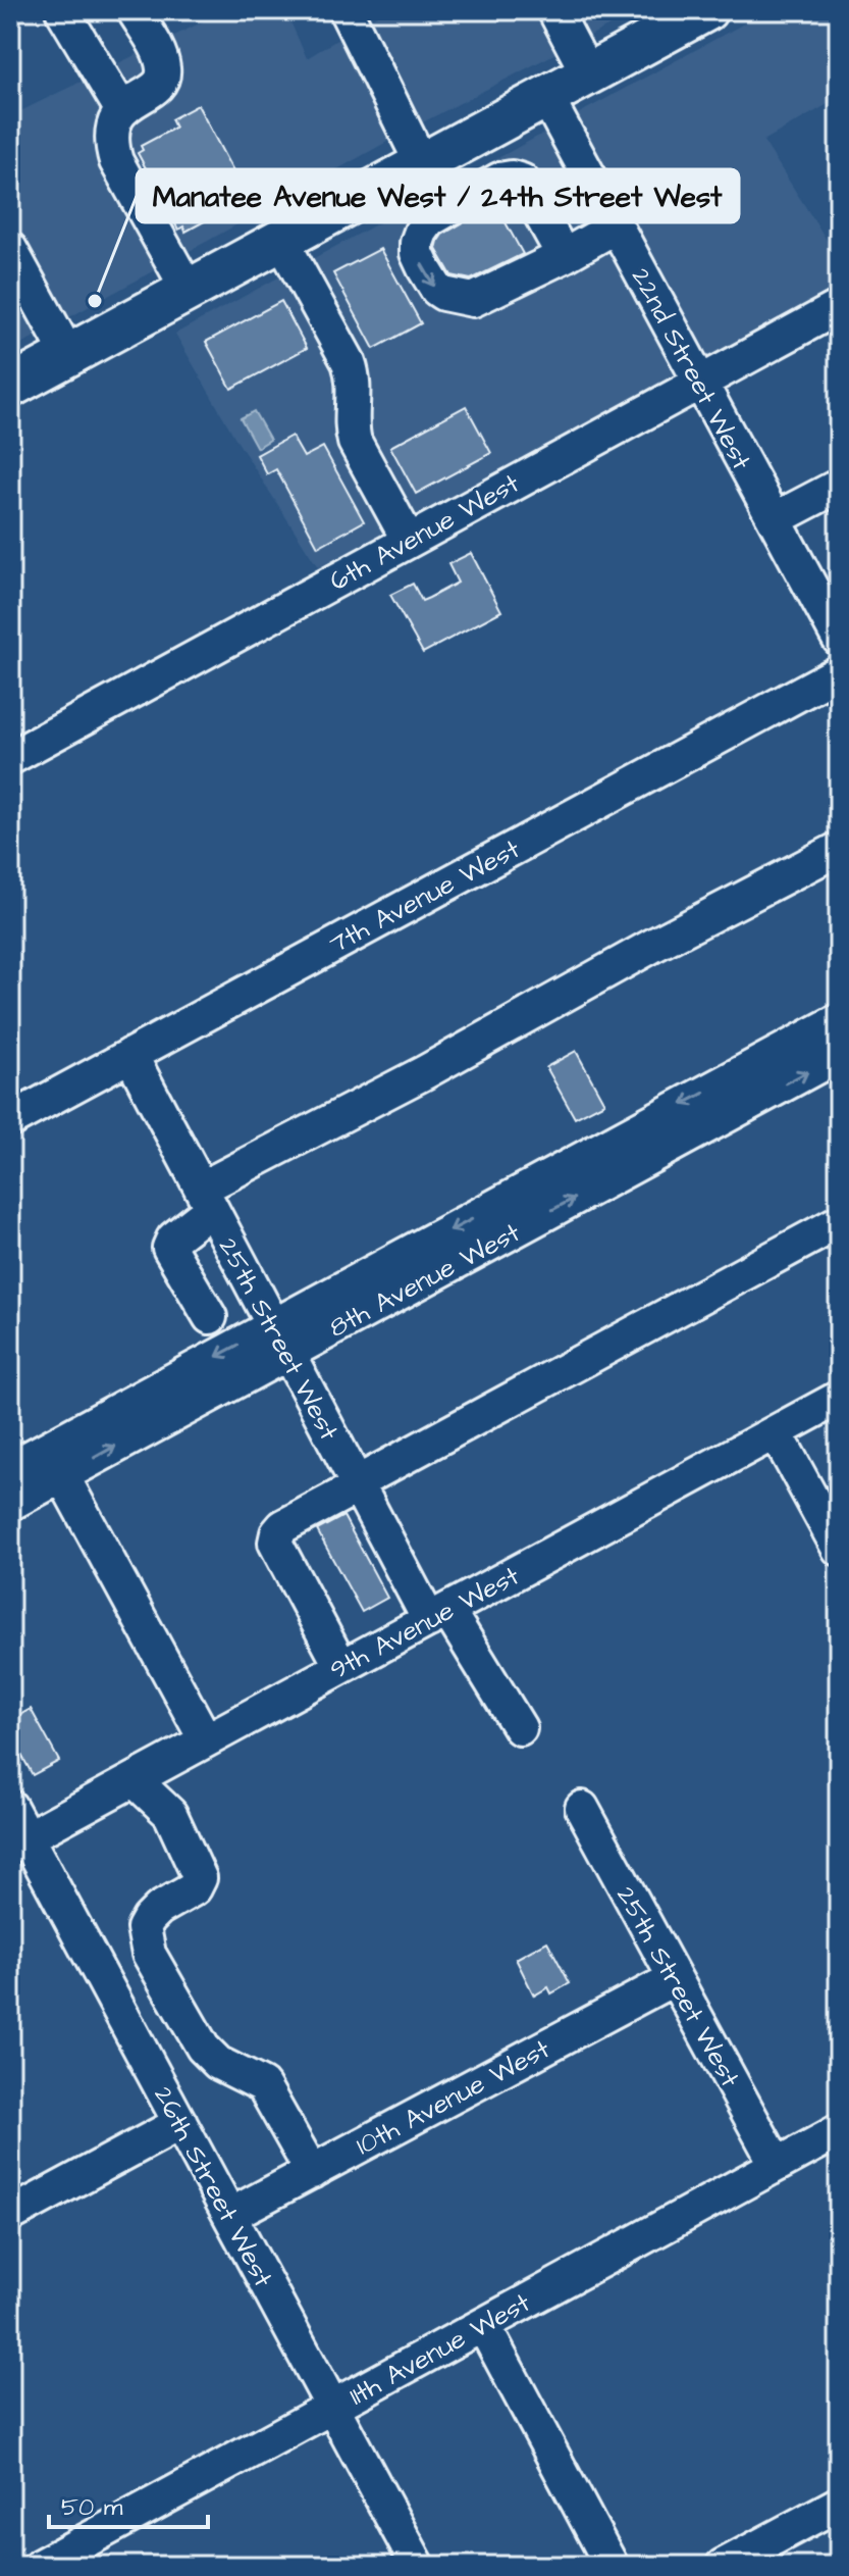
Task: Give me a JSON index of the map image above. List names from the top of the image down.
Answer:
{
  "streets": {
    "street": [
      "22nd Street West",
      "6th Avenue West",
      "7th Avenue West",
      "8th Avenue West",
      "25th Street West",
      "9th Avenue West",
      "10th Avenue West",
      "26th Street West",
      "11th Avenue West"
    ]
  },
  "crossings": [
    ["22nd Street West", "6th Avenue West"],
    ["7th Avenue West", "25th Street West"],
    ["8th Avenue West", "25th Street West"],
    ["25th Street West", "9th Avenue West"],
    ["25th Street West", "10th Avenue West"],
    ["25th Street West", "11th Avenue West"],
    ["9th Avenue West", "26th Street West"],
    ["10th Avenue West", "26th Street West"],
    ["26th Street West", "11th Avenue West"]
  ],
  "places": ["Manatee Avenue West / 24th Street West"],
  "scale_bar": "50 m"
}
